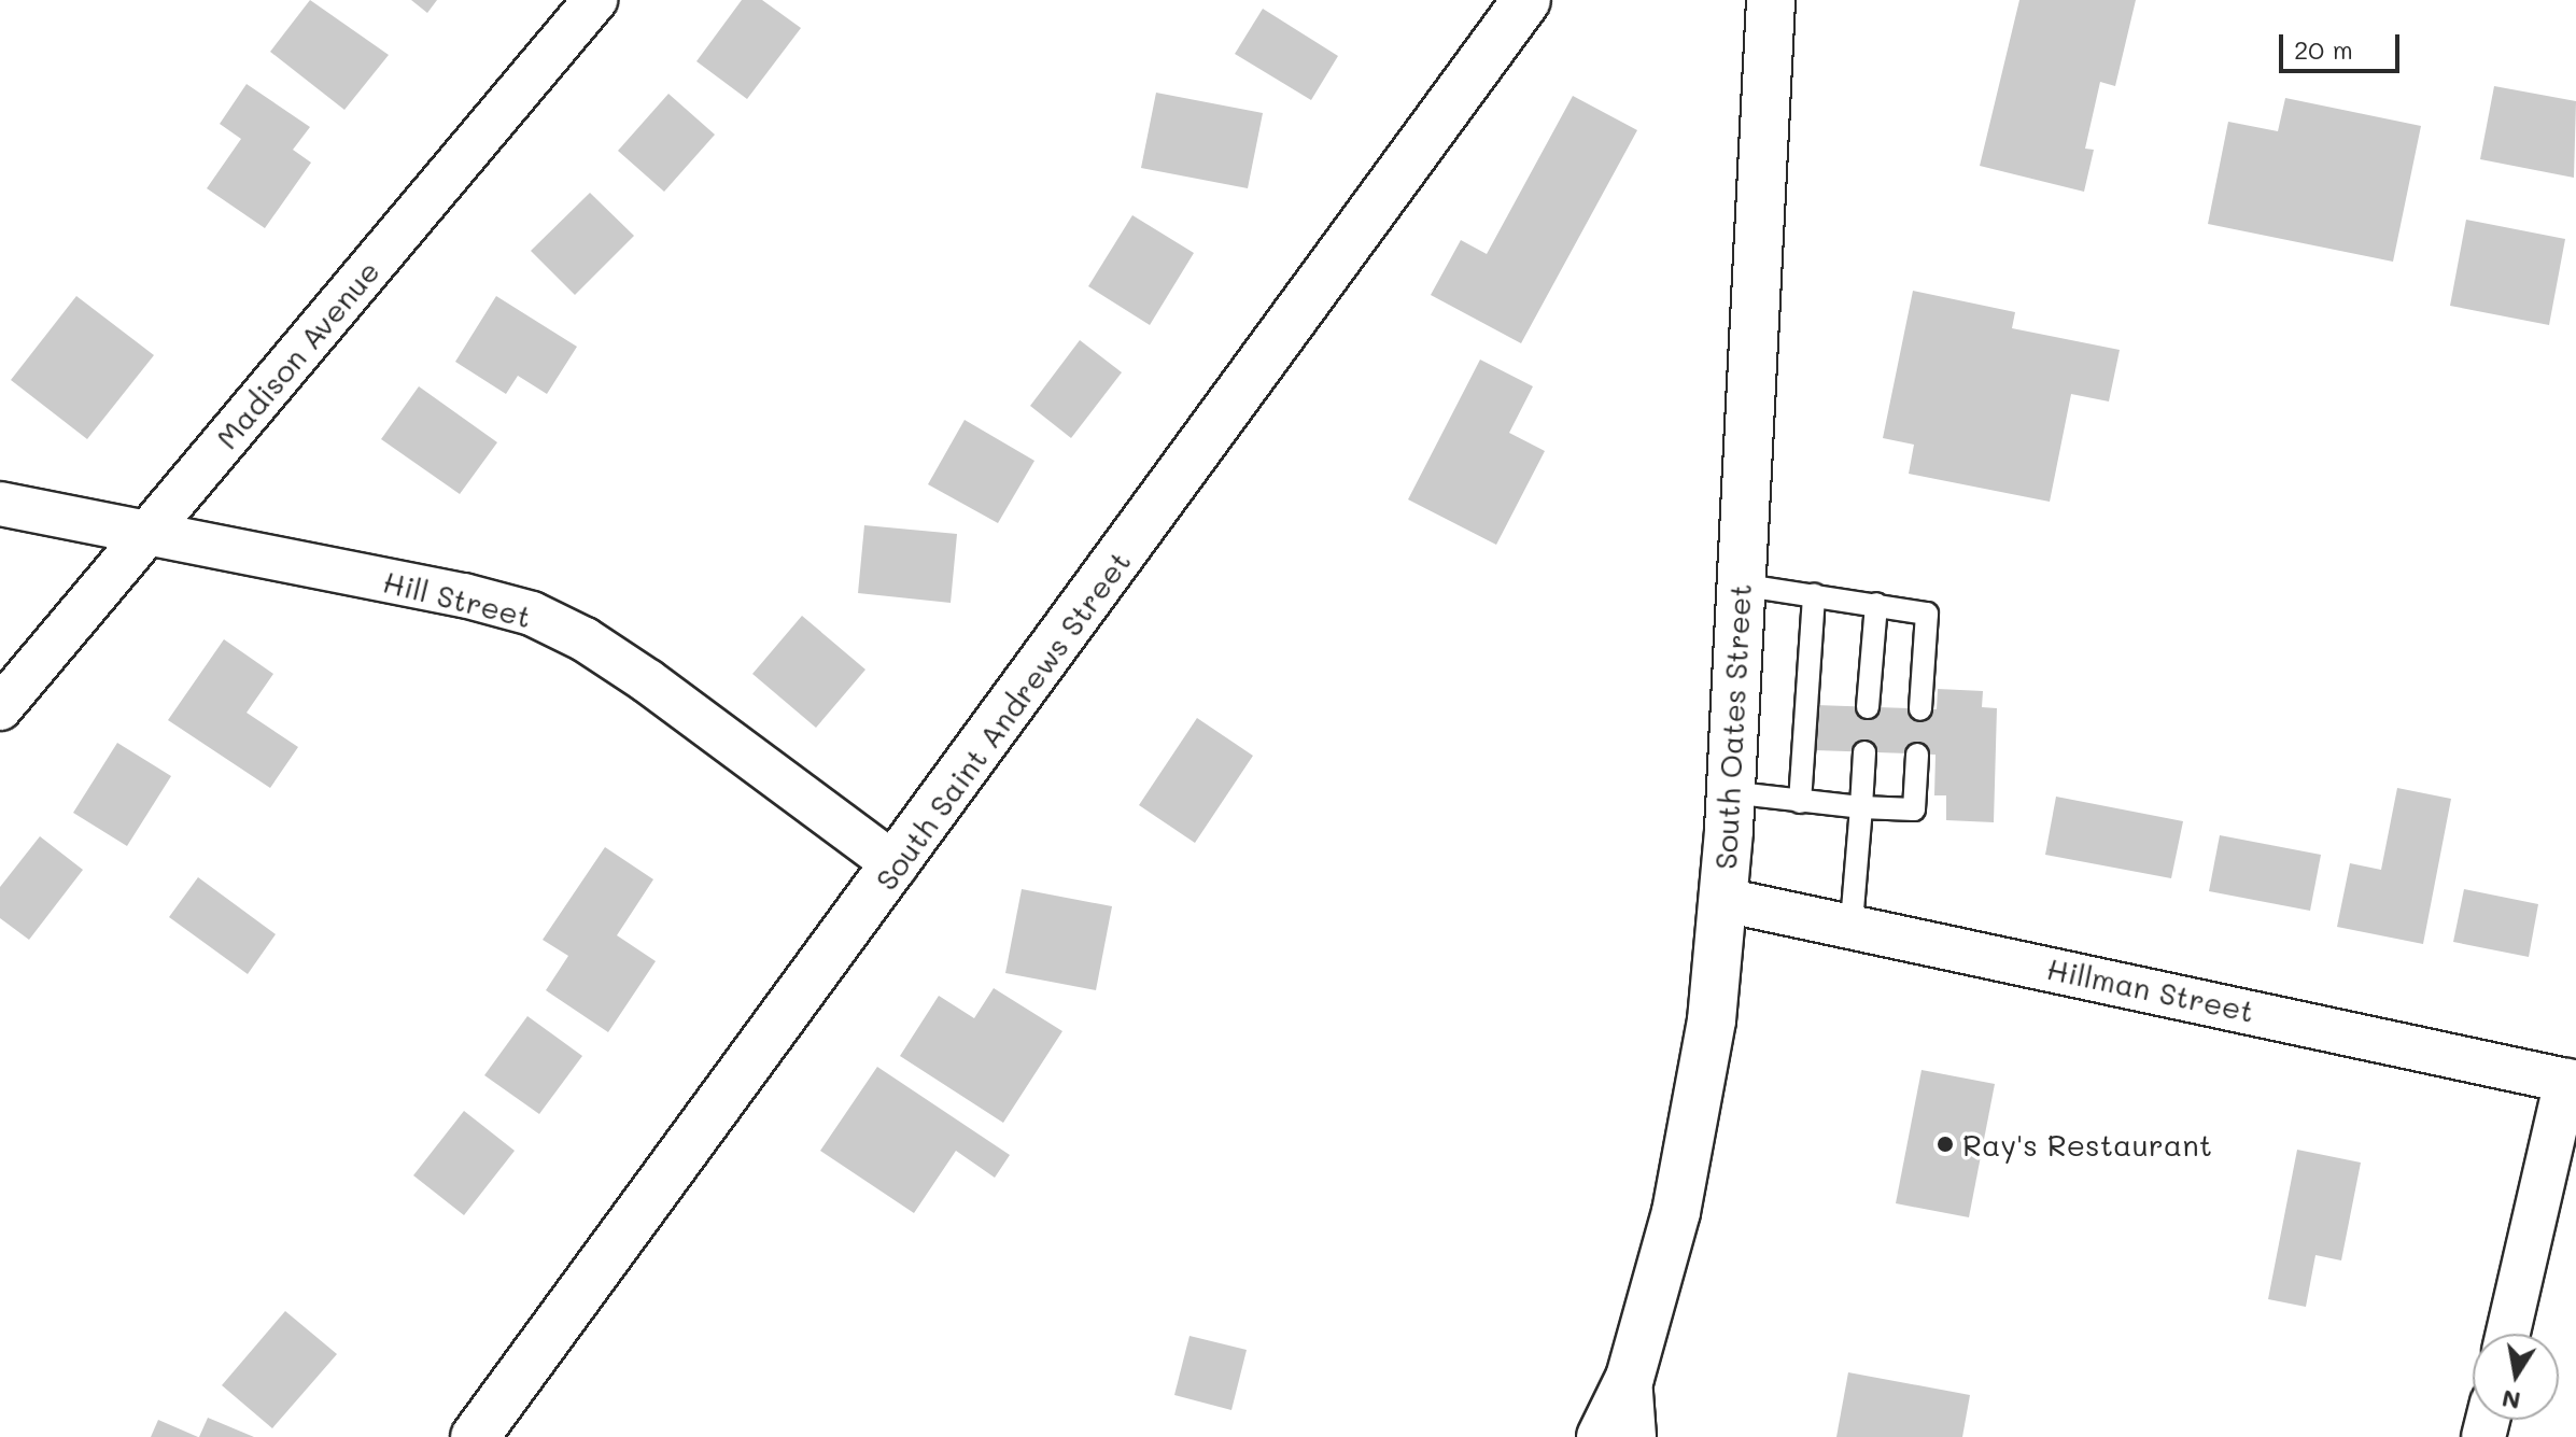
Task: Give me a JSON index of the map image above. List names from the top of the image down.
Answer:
{
  "streets": {
    "street": [
      "Madison Avenue",
      "Hill Street",
      "South Saint Andrews Street",
      "South Oates Street",
      "Hillman Street"
    ]
  },
  "crossings": [
    ["Madison Avenue", "Hill Street"],
    ["Hill Street", "South Saint Andrews Street"],
    ["South Oates Street", "Hillman Street"]
  ],
  "places": ["Ray's Restaurant"],
  "scale_bar": "20 m",
  "north": "bottom"
}
